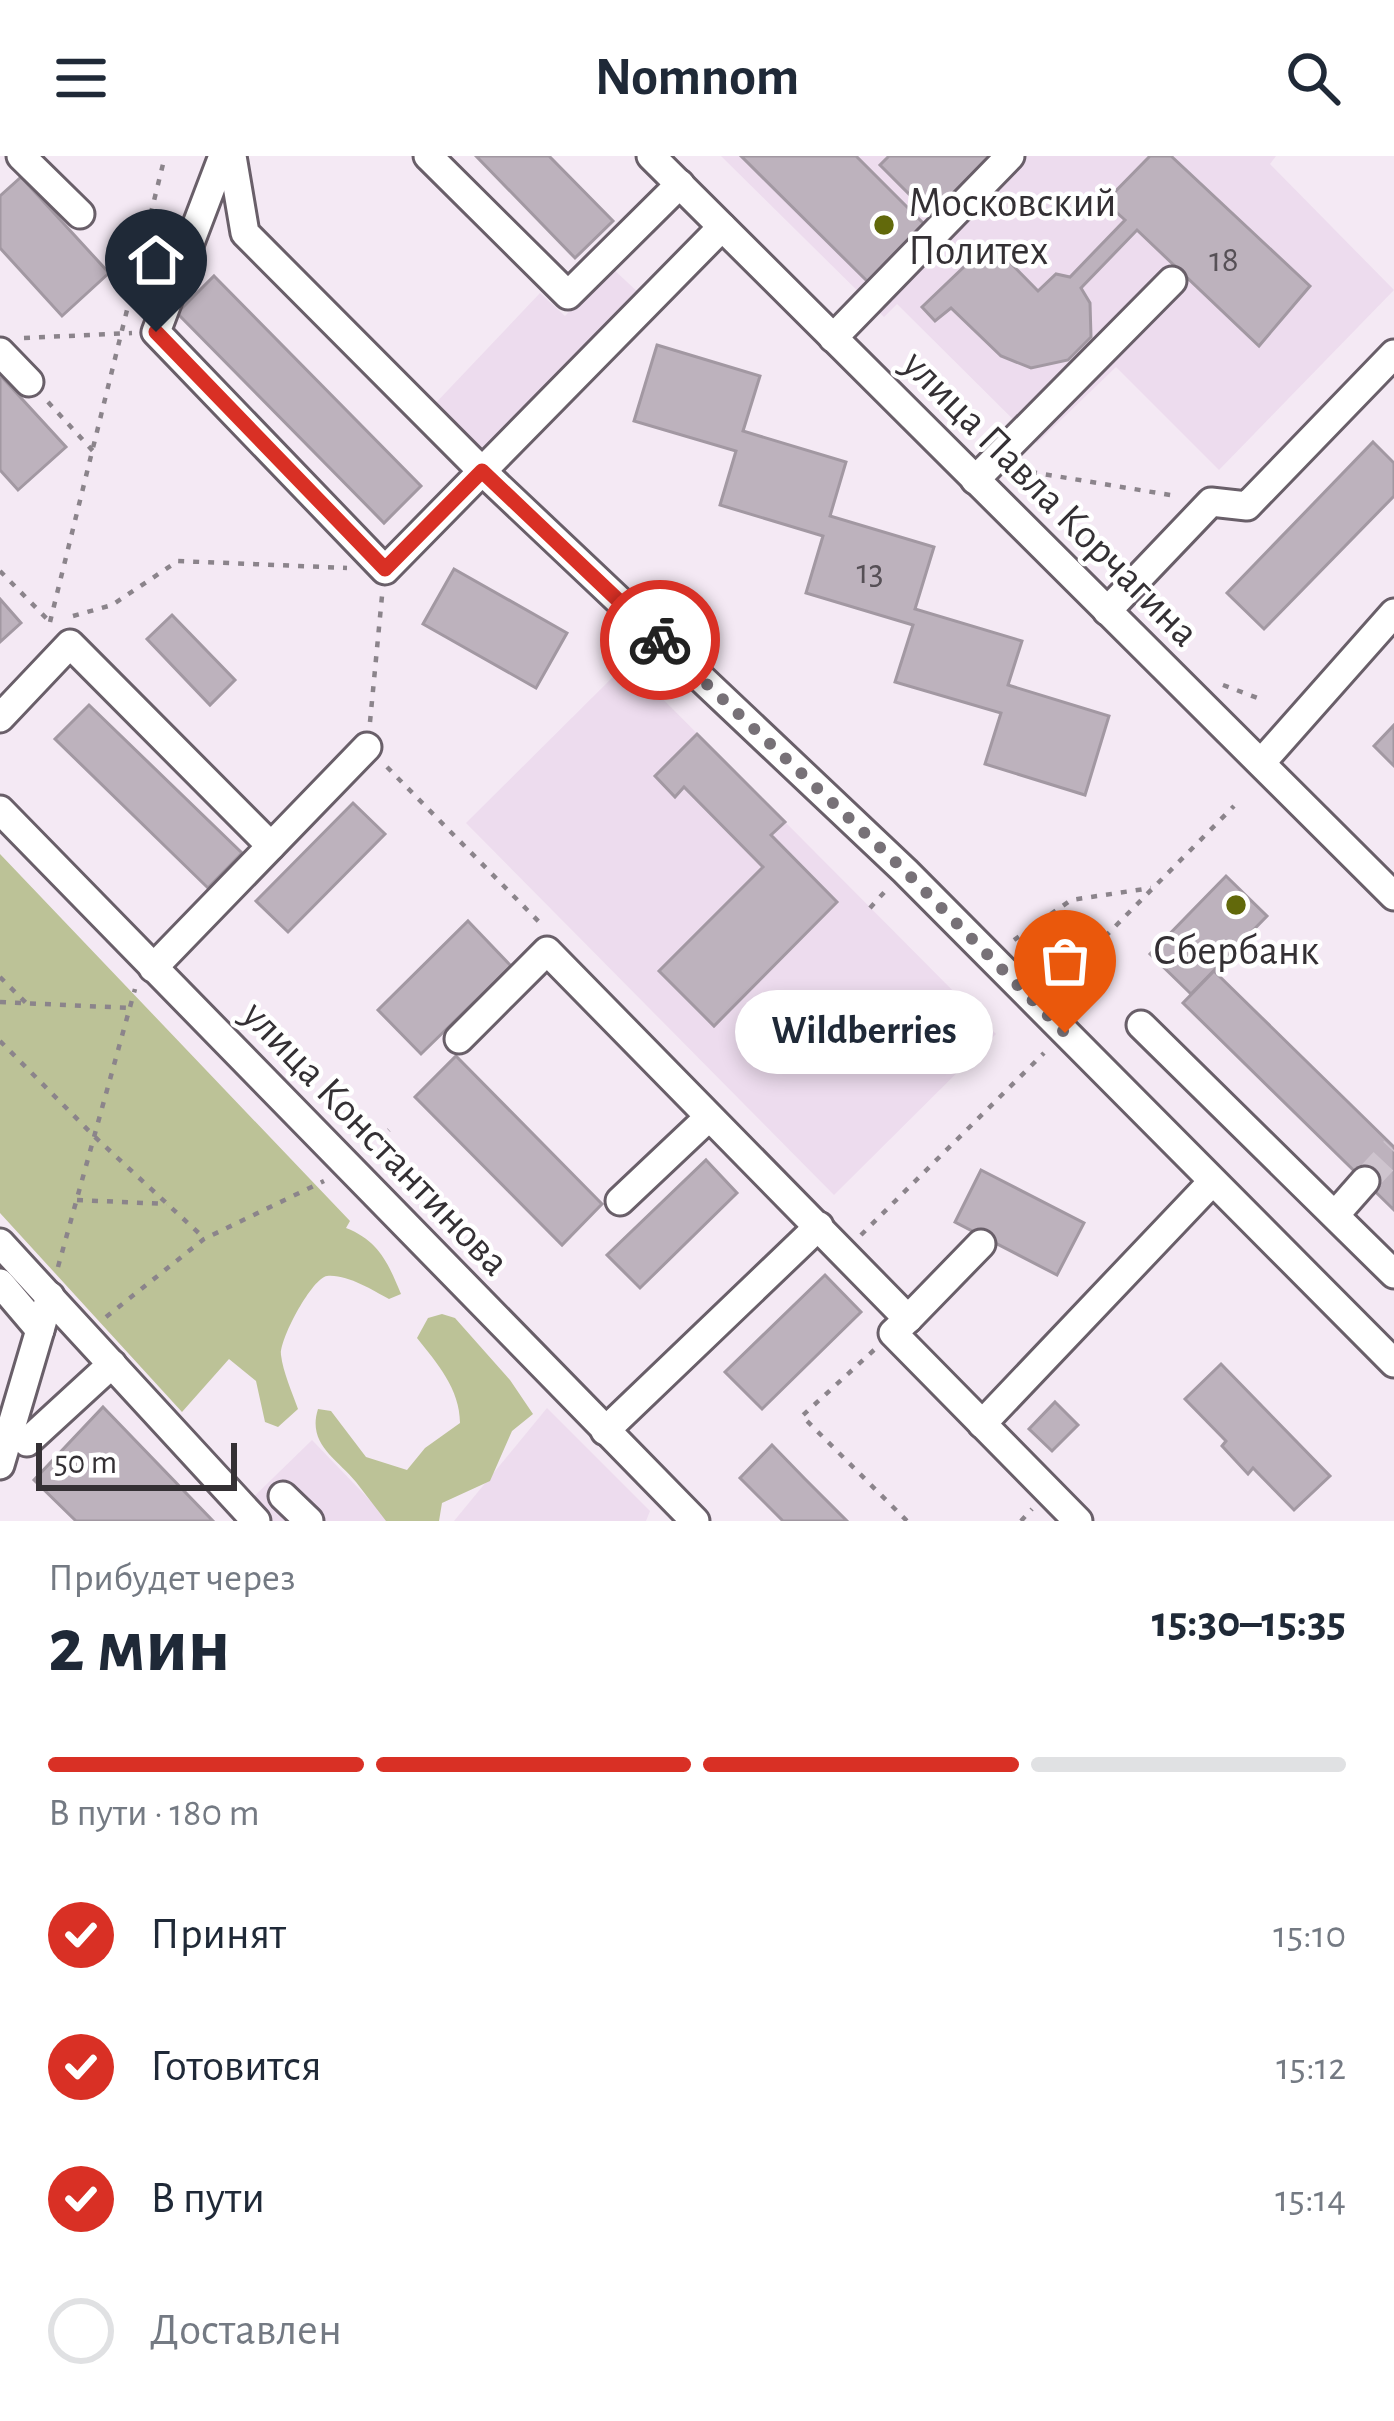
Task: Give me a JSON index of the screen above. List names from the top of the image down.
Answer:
{
  "streets": {
    "street": ["улица Павла Корчагина", "улица Константинова"]
  },
  "places": ["Московский Политех", "Сбербанк", "Wildberries"],
  "house_numbers": ["18", "13"],
  "scale_bar": "50 m",
  "page": {
    "header": "Nomnom",
    "bubble": "Wildberries",
    "scale": "50 m",
    "heading": ["2 мин", "Прибудет через", "15:30–15:35"],
    "bar": "В пути · 180 m",
    "list": [
      ["Принят", "15:10"],
      ["Готовится", "15:12"],
      ["В пути", "15:14"],
      "Доставлен"
    ]
  }
}
